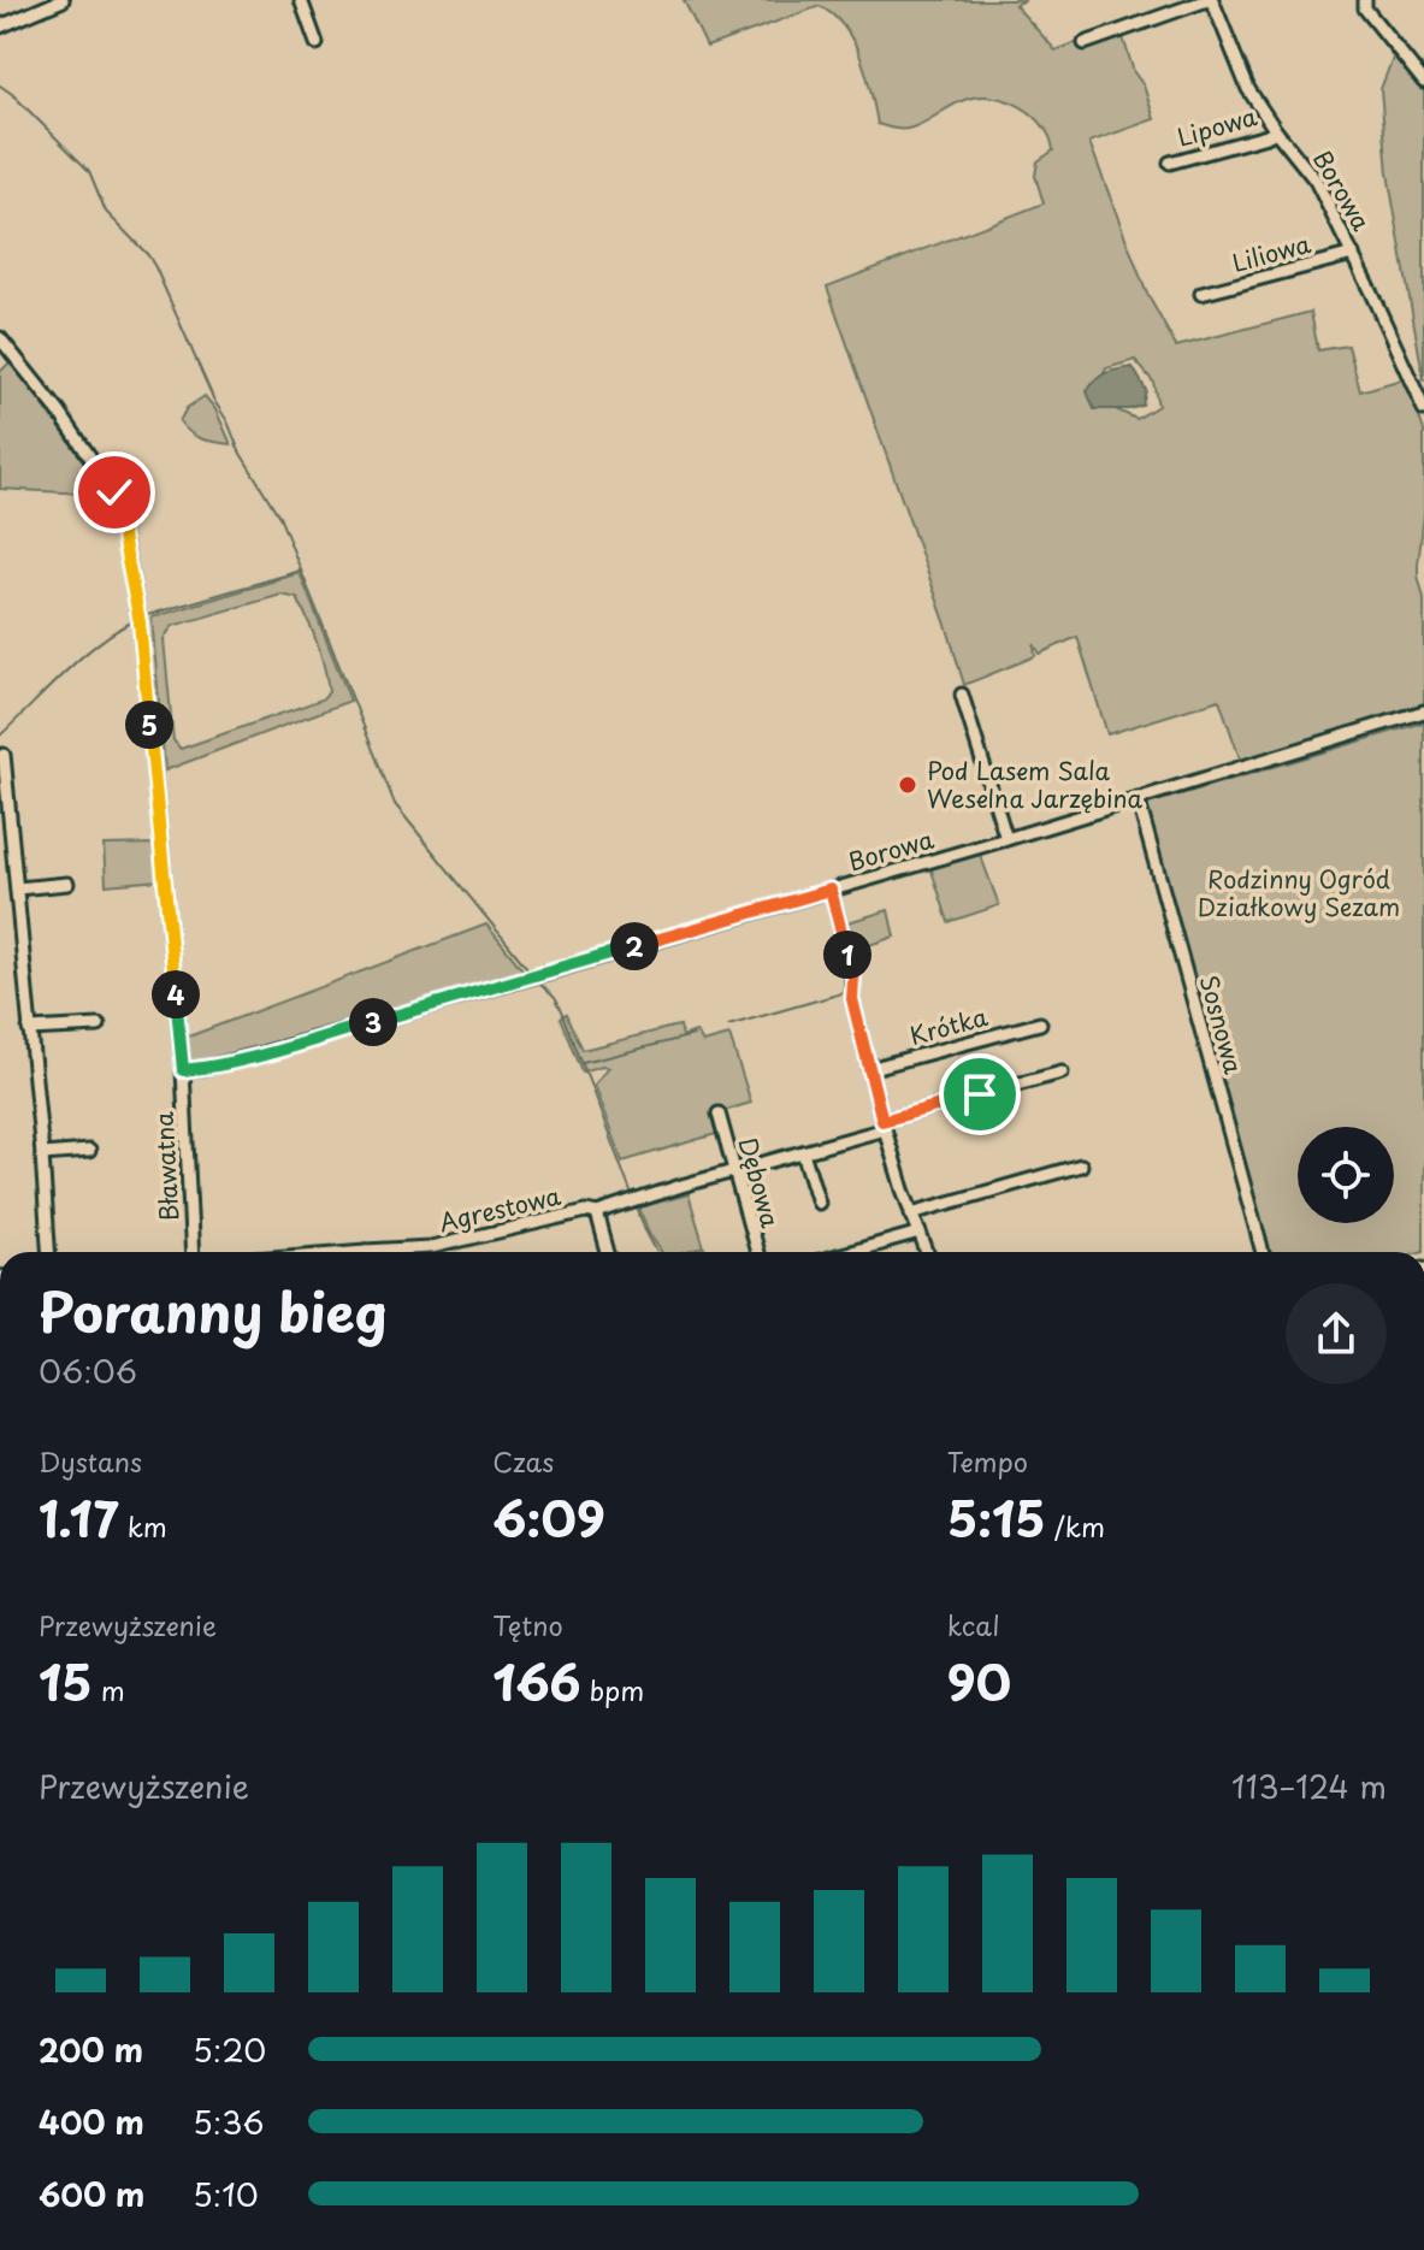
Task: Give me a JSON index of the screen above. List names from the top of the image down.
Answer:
{
  "streets": {
    "street": [
      "Lipowa",
      "Borowa",
      "Liliowa",
      "Sosnowa",
      "Krótka",
      "Bławatna",
      "Dębowa",
      "Agrestowa"
    ]
  },
  "crossings": [
    ["Lipowa", "Borowa"],
    ["Borowa", "Liliowa"],
    ["Borowa", "Sosnowa"],
    ["Borowa", "Bławatna"],
    ["Dębowa", "Agrestowa"]
  ],
  "parks": ["Rodzinny Ogród Działkowy Sezam"],
  "places": ["Pod Lasem Sala Weselna Jarzębina"],
  "page": {
    "pins": [
      "5",
      "2",
      "1",
      "4",
      "3"
    ],
    "heading": ["Poranny bieg", "06:06"],
    "stats": [
      ["Dystans", "1.17 km"],
      ["Czas", "6:09"],
      ["Tempo", "5:15 /km"],
      ["Przewyższenie", "15 m"],
      ["Tętno", "166 bpm"],
      ["kcal", "90"]
    ],
    "chart": ["Przewyższenie", "113–124 m"],
    "list": [
      {
        "name": "200 m",
        "note": "5:20"
      },
      {
        "name": "400 m",
        "note": "5:36"
      },
      {
        "name": "600 m",
        "note": "5:10"
      }
    ]
  }
}
